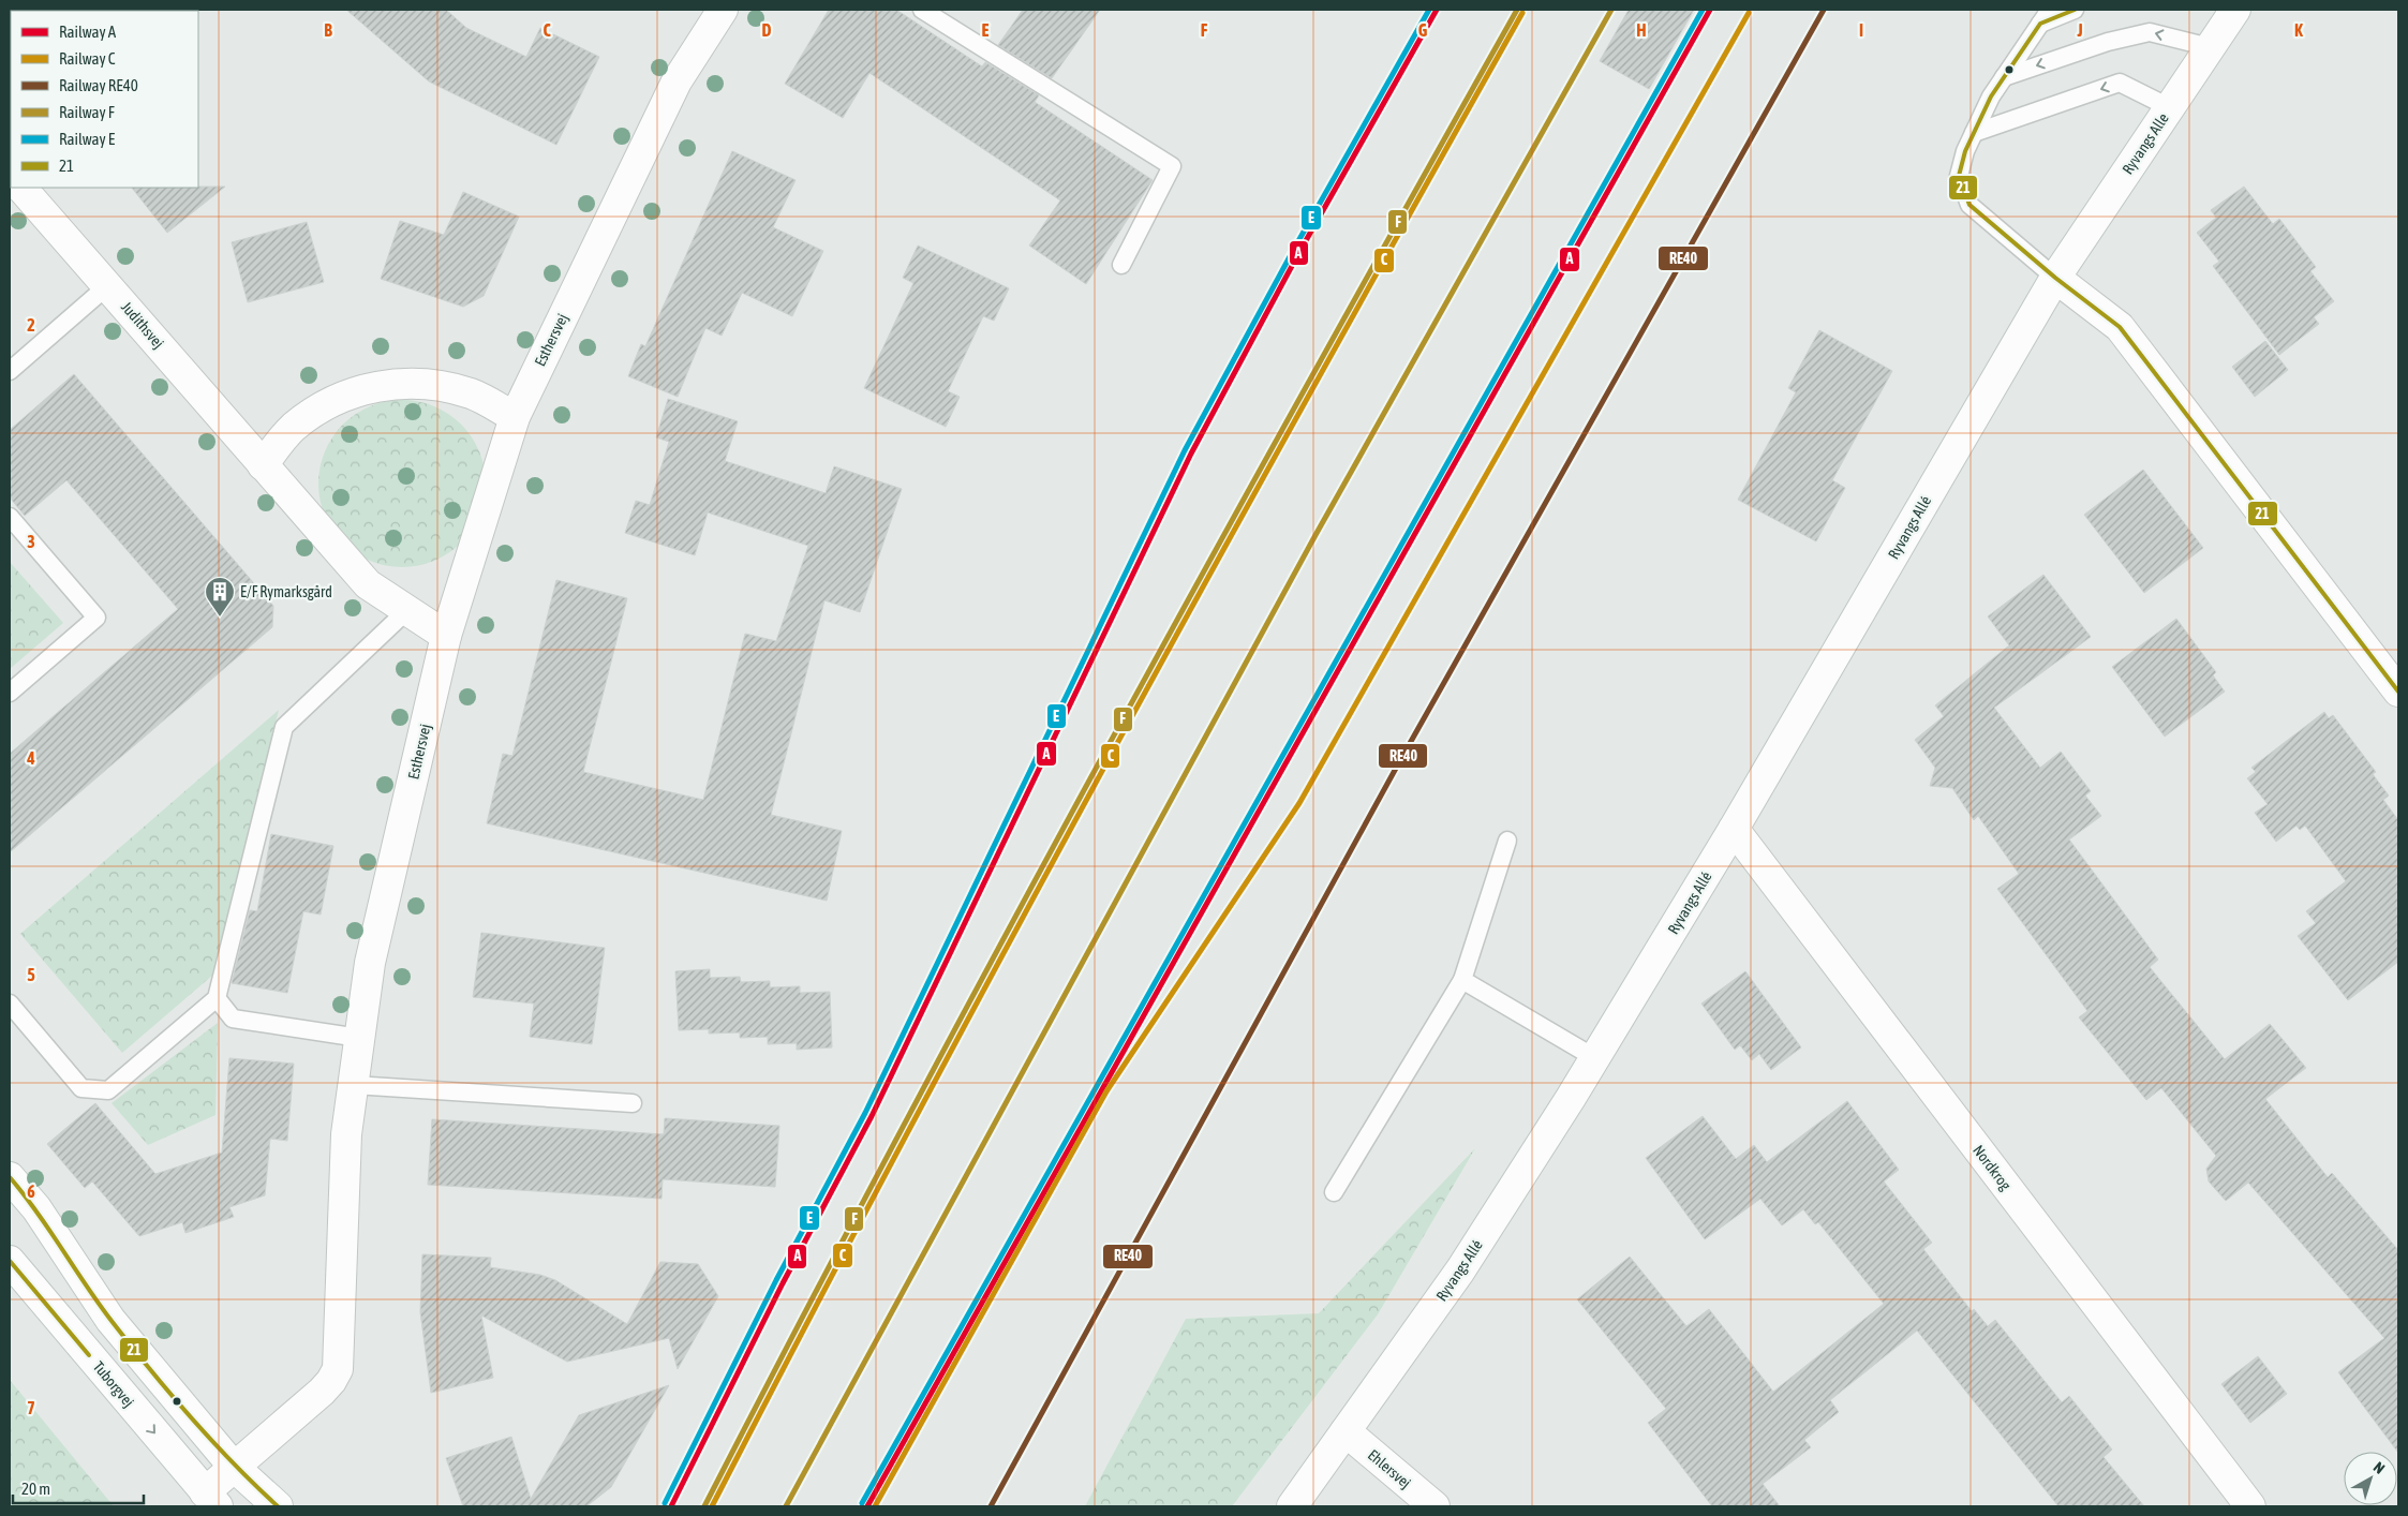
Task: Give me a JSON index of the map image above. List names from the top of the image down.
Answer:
{
  "streets": {
    "street": [
      "Ryvangs Alle",
      "Judithsvej",
      "Esthersvej",
      "Ryvangs Allé",
      "Nordkrog",
      "Tuborgvej",
      "Ehlersvej"
    ]
  },
  "crossings": [
    ["Ryvangs Alle", "Ryvangs Allé"],
    ["Judithsvej", "Esthersvej"],
    ["Esthersvej", "Tuborgvej"],
    ["Ryvangs Allé", "Nordkrog"],
    ["Ryvangs Allé", "Ehlersvej"]
  ],
  "places": {
    "building": ["E/F Rymarksgård"]
  },
  "lines": [
    "rail line A",
    "rail line RE40",
    "rail line F",
    "rail line E",
    "transit line 21",
    "rail line C"
  ],
  "legend": [
    "Railway A",
    "Railway C",
    "Railway RE40",
    "Railway F",
    "Railway E",
    "21"
  ],
  "scale_bar": "20 m",
  "north": "top right",
  "grid": {
    "columns": [
      "B",
      "C",
      "D",
      "E",
      "F",
      "G",
      "H",
      "I",
      "J",
      "K"
    ],
    "rows": [
      "2",
      "3",
      "4",
      "5",
      "6",
      "7"
    ]
  }
}
